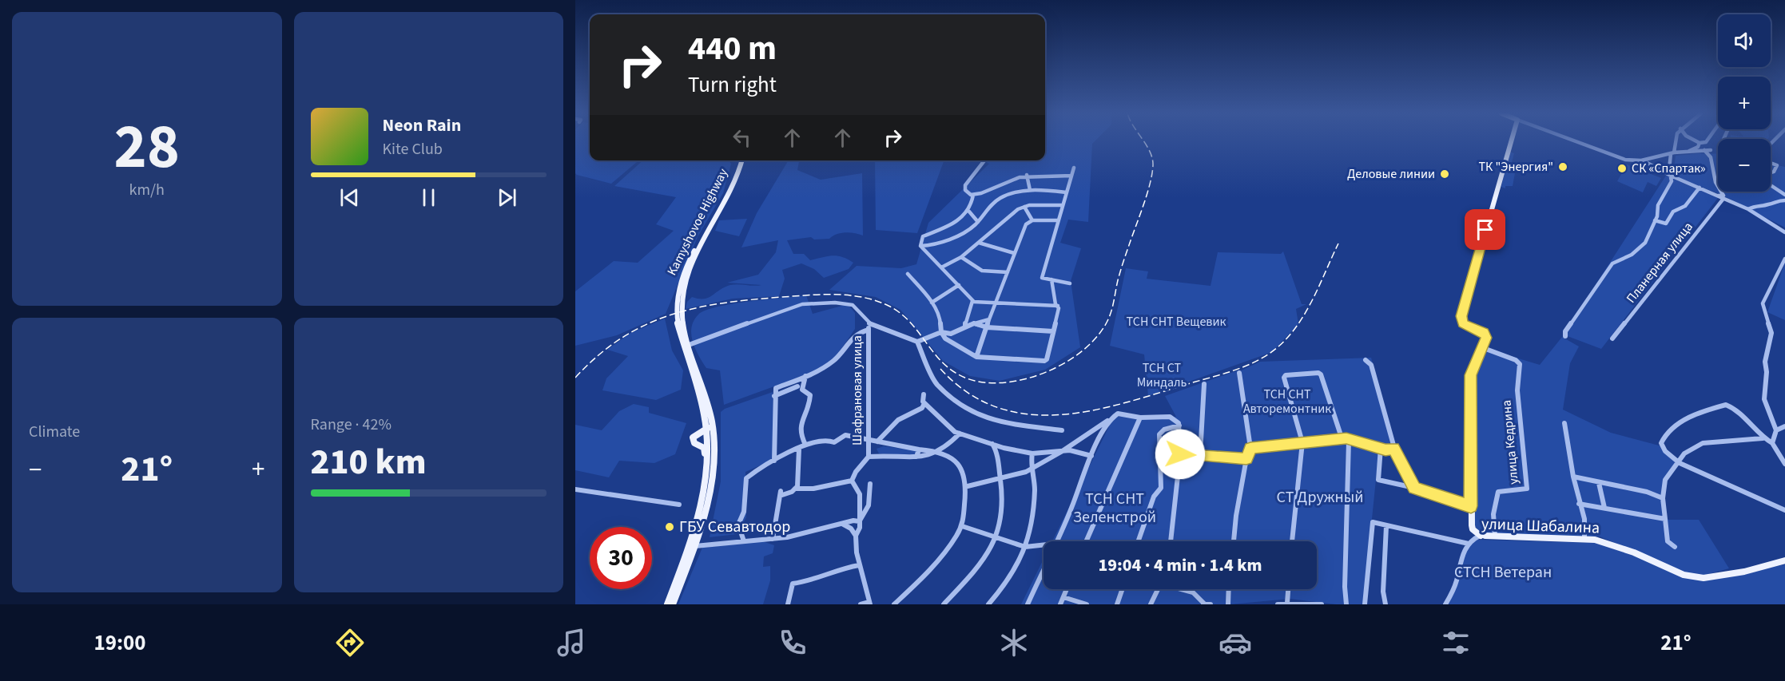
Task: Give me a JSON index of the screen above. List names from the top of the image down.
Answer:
{
  "streets": {
    "main road": ["Kamyshovoe Highway", "улица Шабалина"],
    "street": ["Планерная улица", "Шафрановая улица", "улица Кедрина"]
  },
  "crossings": [
    ["улица Кедрина", "улица Шабалина"]
  ],
  "parks": [
    "ТСН СНТ Вещевик",
    "ТСН СТ Миндаль",
    "ТСН СНТ Авторемонтник",
    "СТ Дружный",
    "ТСН СНТ Зеленстрой",
    "СТСН Ветеран"
  ],
  "places": [
    "ТК \"Энергия\"",
    "СК «Спартак»",
    "Деловые линии",
    "ГБУ Севавтодор"
  ],
  "page": {
    "tile": [
      ["28", "km/h"],
      "Climate",
      ["Range · 42%", "210 km"]
    ],
    "map_buttons": ["+", "−"],
    "turn": ["440 m", "Turn right"],
    "song": ["Neon Rain", "Kite Club"],
    "heat": ["−", "21°", "+"],
    "limit": "30",
    "trip": "19:04 · 4 min · 1.4 km",
    "tabs": ["19:00", "21°"]
  }
}
